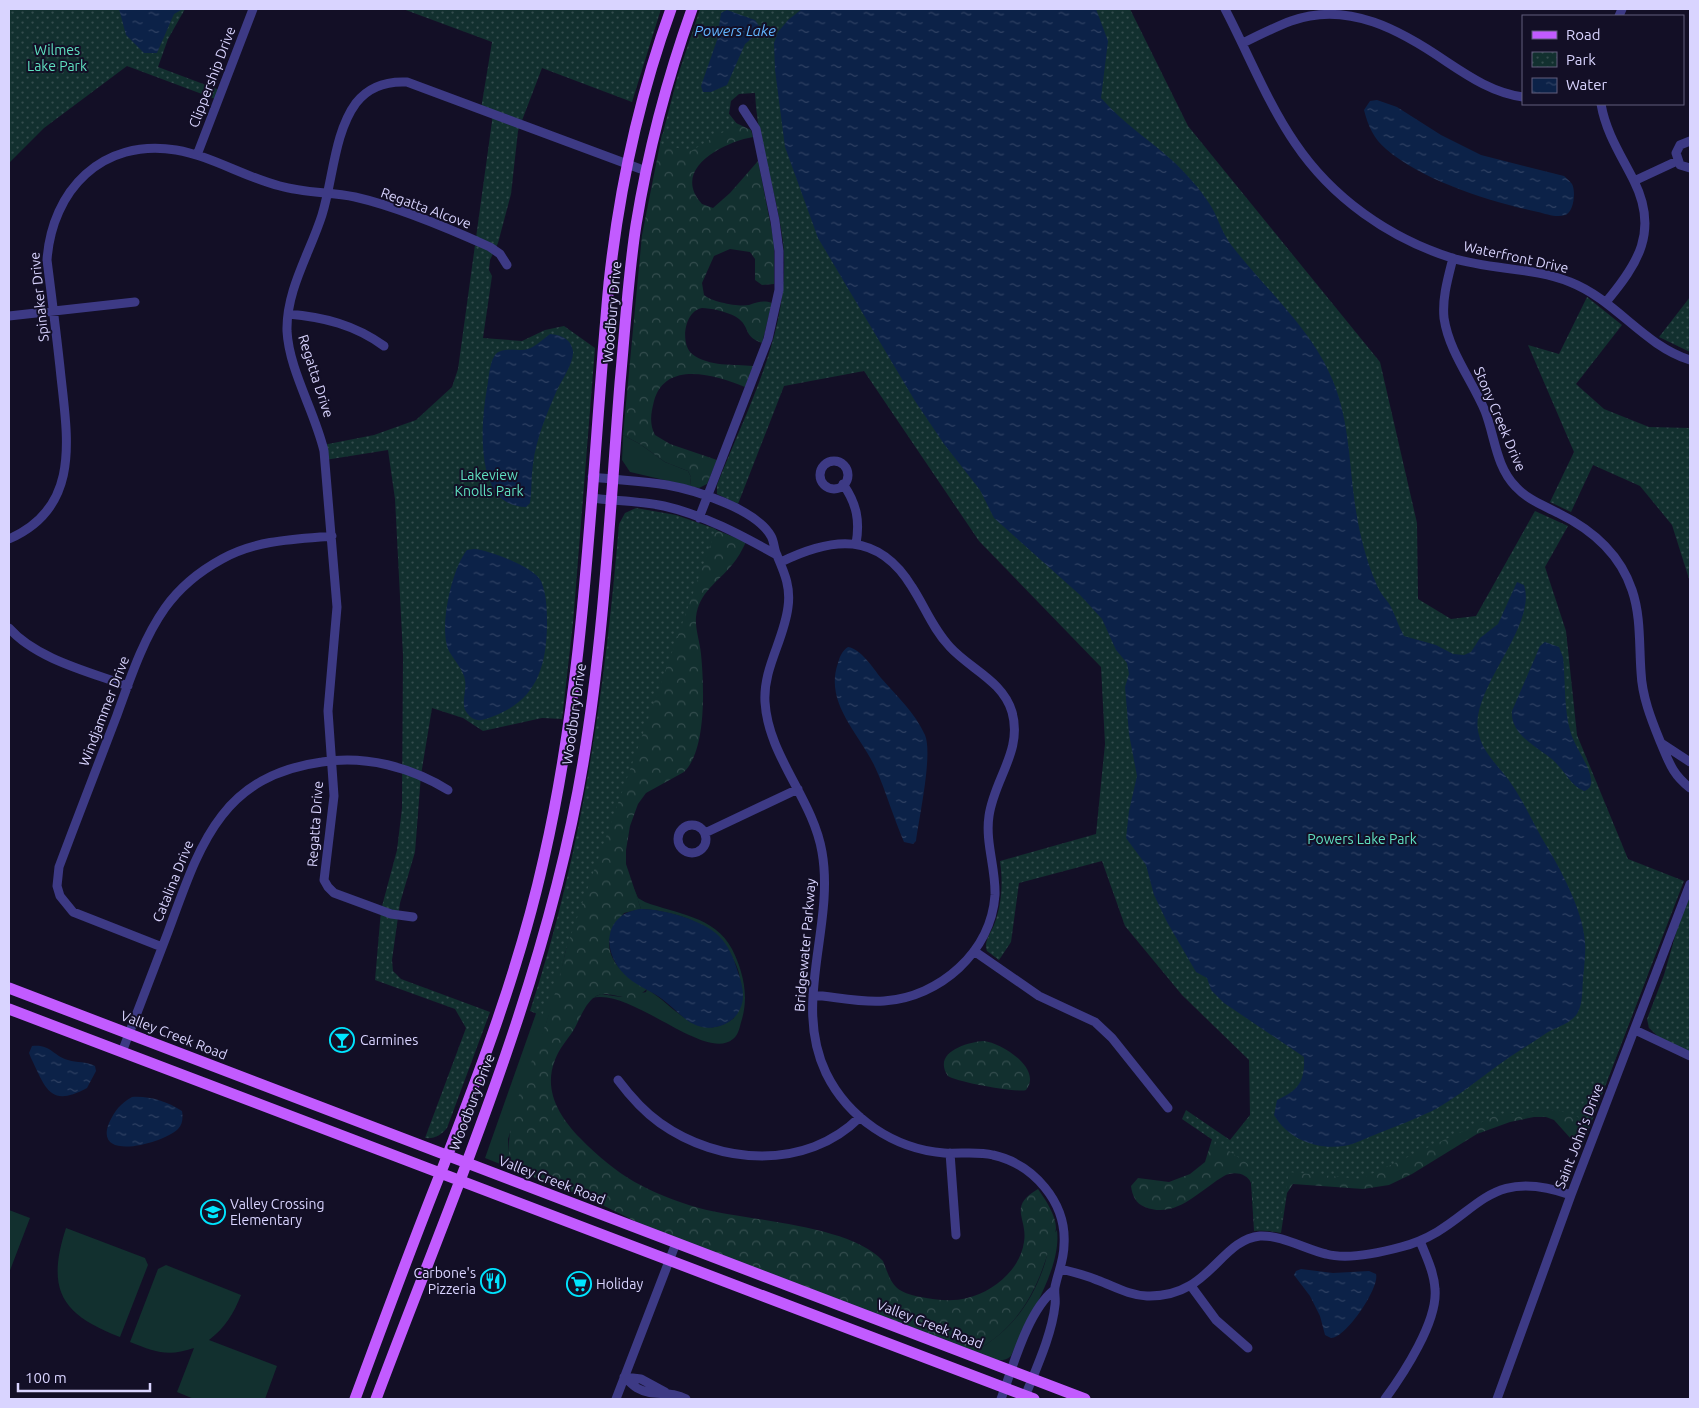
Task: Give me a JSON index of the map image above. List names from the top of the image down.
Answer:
{
  "streets": {
    "main road": ["Woodbury Drive", "Valley Creek Road"],
    "street": [
      "Clippership Drive",
      "Regatta Alcove",
      "Waterfront Drive",
      "Spinaker Drive",
      "Regatta Drive",
      "Stony Creek Drive",
      "Windjammer Drive",
      "Catalina Drive",
      "Bridgewater Parkway",
      "Saint John's Drive"
    ]
  },
  "crossings": [
    ["Clippership Drive", "Spinaker Drive"],
    ["Regatta Alcove", "Spinaker Drive"],
    ["Regatta Alcove", "Regatta Drive"],
    ["Waterfront Drive", "Stony Creek Drive"],
    ["Spinaker Drive", "Regatta Drive"],
    ["Woodbury Drive", "Regatta Drive"],
    ["Woodbury Drive", "Bridgewater Parkway"],
    ["Woodbury Drive", "Valley Creek Road"],
    ["Regatta Drive", "Windjammer Drive"],
    ["Regatta Drive", "Catalina Drive"],
    ["Windjammer Drive", "Catalina Drive"],
    ["Catalina Drive", "Valley Creek Road"],
    ["Bridgewater Parkway", "Valley Creek Road"]
  ],
  "water": ["Powers Lake"],
  "parks": ["Wilmes Lake Park", "Lakeview Knolls Park", "Powers Lake Park"],
  "places": {
    "bar": ["Carmines"],
    "school or university": ["Valley Crossing Elementary"],
    "restaurant": ["Carbone's Pizzeria"],
    "supermarket": ["Holiday"]
  },
  "legend": ["Road", "Park", "Water"],
  "scale_bar": "100 m"
}
